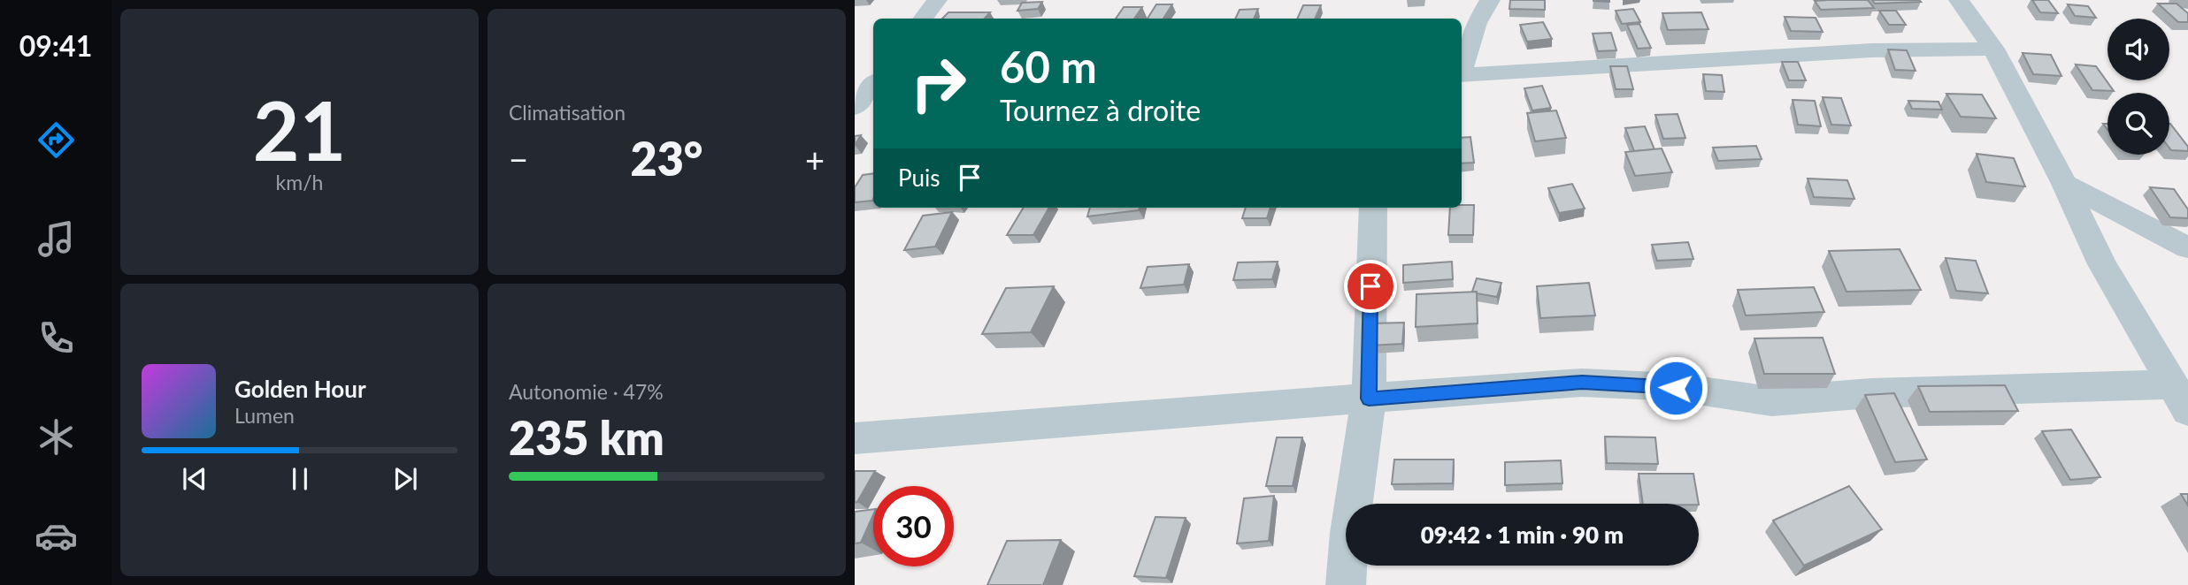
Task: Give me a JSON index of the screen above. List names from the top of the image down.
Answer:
{
  "page": {
    "tabs": "09:41",
    "tile": [
      ["21", "km/h"],
      "Climatisation",
      ["Autonomie · 47%", "235 km"]
    ],
    "turn": ["60 m", "Tournez à droite"],
    "heat": ["−", "23°", "+"],
    "then": "Puis",
    "song": ["Golden Hour", "Lumen"],
    "limit": "30",
    "trip": "09:42 · 1 min · 90 m"
  }
}
